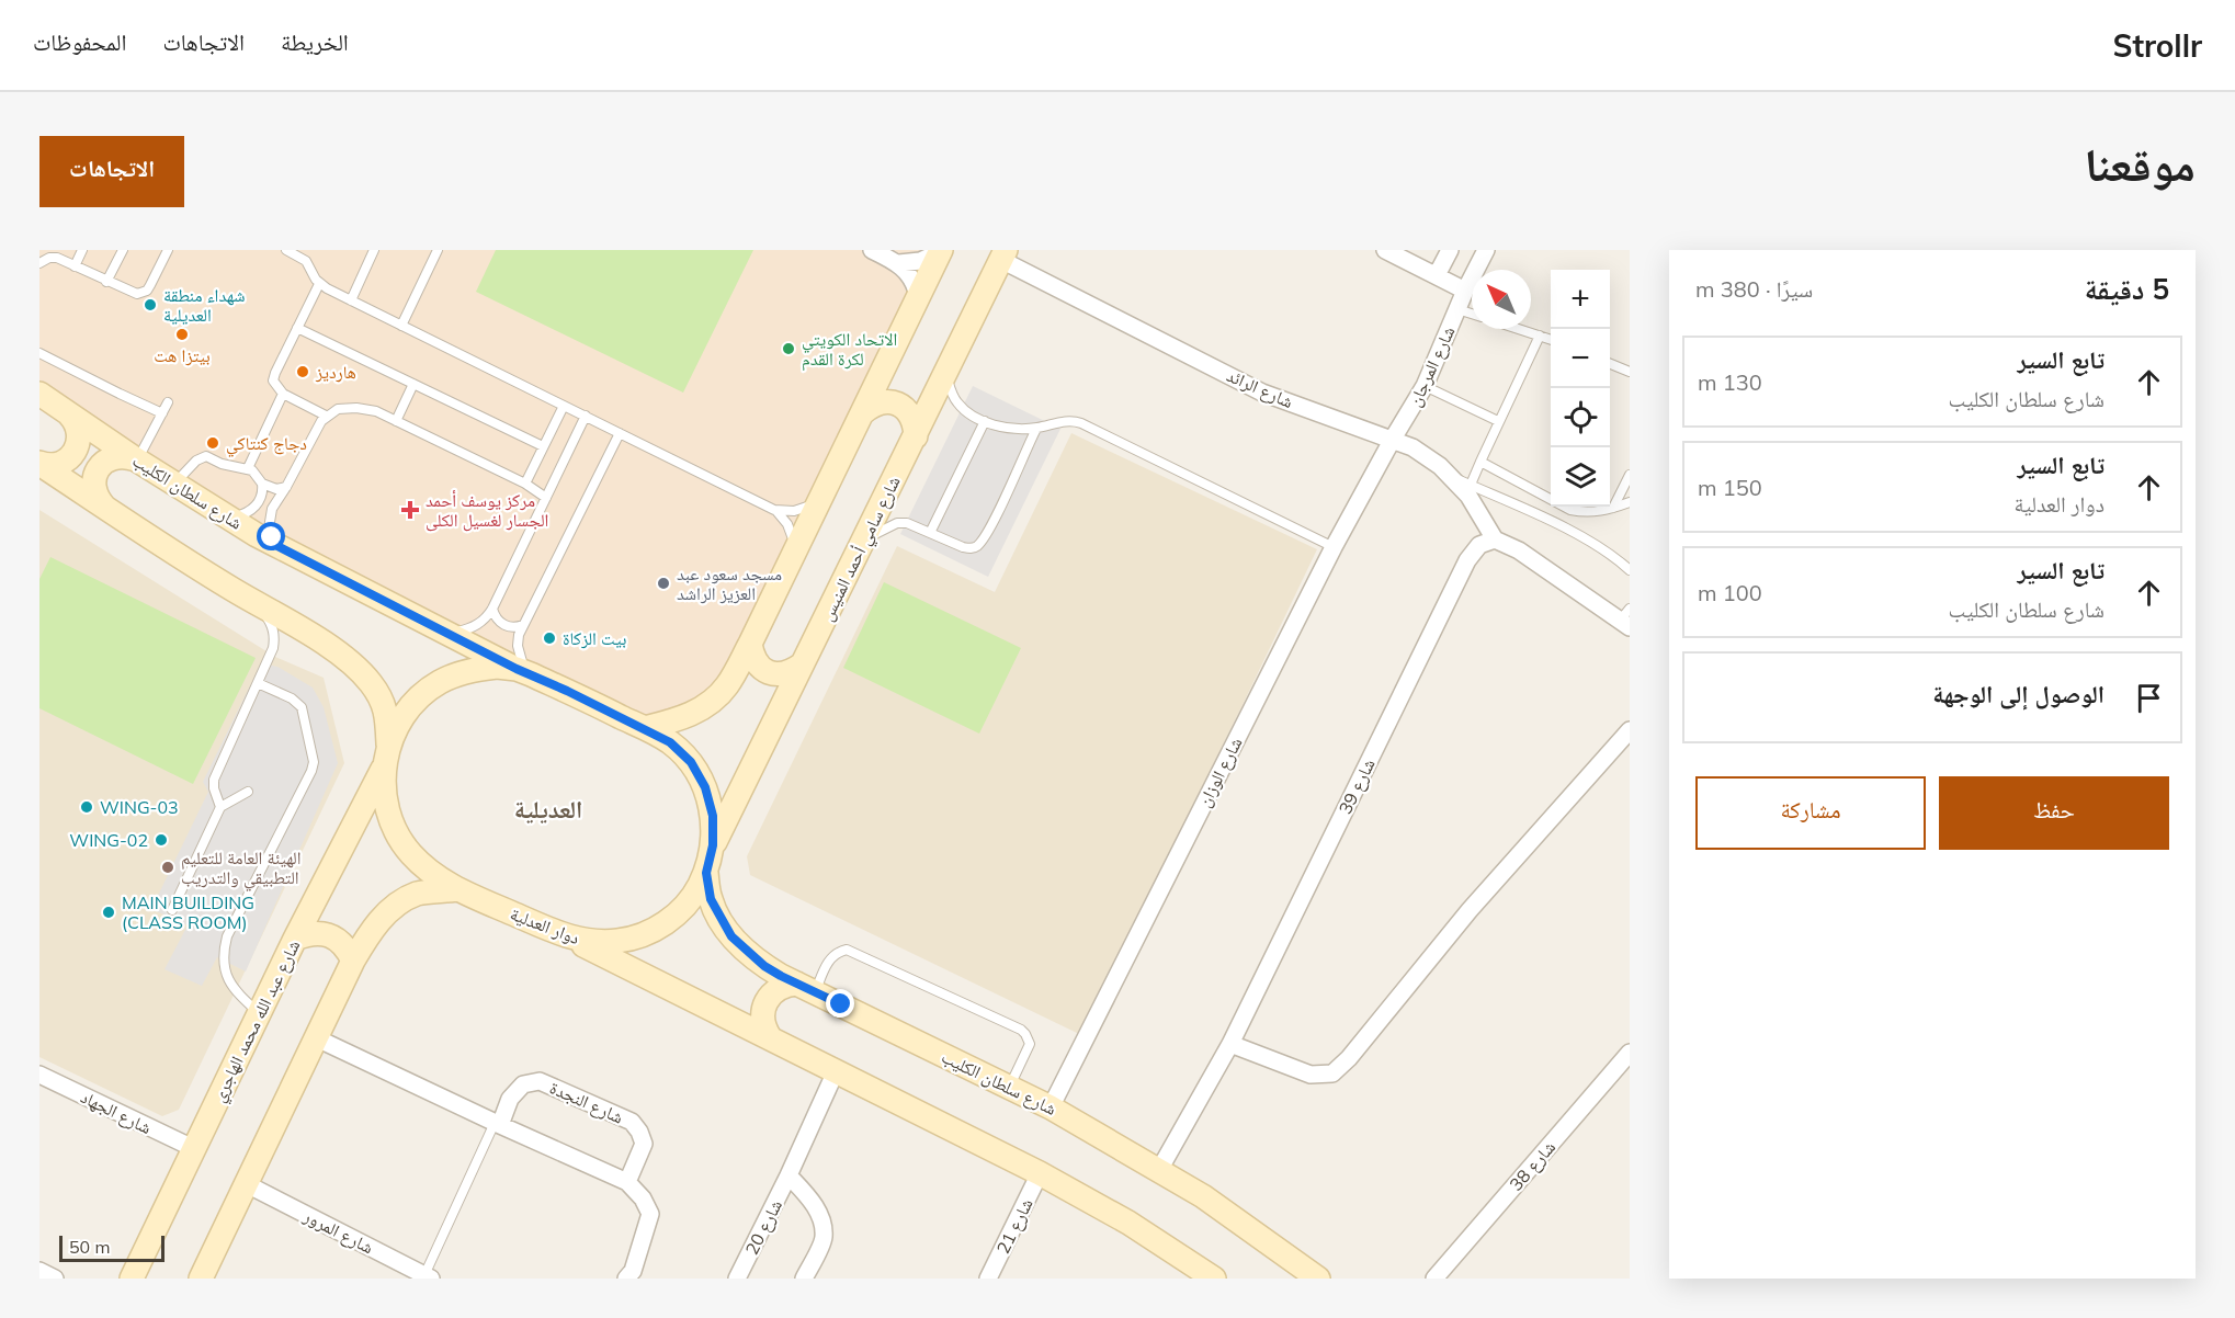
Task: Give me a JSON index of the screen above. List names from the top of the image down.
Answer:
{
  "streets": {
    "main road": [
      "شارع سلطان الكليب",
      "شارع سامي أحمد المنيس",
      "دوار العدلية",
      "شارع عبد الله محمد الهاجري"
    ],
    "street": [
      "شارع المرجان",
      "شارع الرائد",
      "شارع الوزان",
      "شارع 39",
      "شارع النجدة",
      "شارع الجهاد",
      "شارع 38",
      "شارع 21",
      "شارع 20",
      "شارع المرور"
    ]
  },
  "crossings": [
    ["شارع المرجان", "شارع الرائد"],
    ["شارع المرجان", "شارع الوزان"],
    ["شارع الرائد", "شارع سامي أحمد المنيس"],
    ["شارع الرائد", "شارع الوزان"],
    ["شارع الرائد", "شارع 39"],
    ["شارع سلطان الكليب", "شارع الوزان"],
    ["شارع سلطان الكليب", "شارع 39"],
    ["شارع سلطان الكليب", "دوار العدلية"],
    ["شارع سامي أحمد المنيس", "دوار العدلية"],
    ["دوار العدلية", "شارع عبد الله محمد الهاجري"],
    ["شارع عبد الله محمد الهاجري", "شارع الجهاد"]
  ],
  "districts": ["العديلية"],
  "places": {
    "other": [
      "شهداء منطقة العديلية",
      "بيتزا هت",
      "الاتحاد الكويتي لكرة القدم",
      "هارديز",
      "دجاج كنتاكي",
      "مسجد سعود عبد العزيز الراشد",
      "بيت الزكاة",
      "WING-03",
      "WING-02",
      "الهيئة العامة للتعليم التطبيقي والتدريب",
      "MAIN BUILDING (CLASS ROOM)"
    ],
    "health": ["مركز يوسف أحمد الجسار لغسيل الكلى"]
  },
  "scale_bar": "50 m",
  "north": "top left",
  "page": {
    "header": "Strollr",
    "nav": ["الخريطة", "الاتجاهات", "المحفوظات"],
    "title": "موقعنا",
    "buttons": [
      "الاتجاهات",
      ["حفظ", "مشاركة"]
    ],
    "heading": ["5 دقيقة", "سيرًا · 380 m"],
    "map_buttons": ["+", "−"],
    "list": [
      ["تابع السير", "شارع سلطان الكليب", "130 m"],
      ["تابع السير", "دوار العدلية", "150 m"],
      ["تابع السير", "شارع سلطان الكليب", "100 m"],
      "الوصول إلى الوجهة"
    ],
    "scale": "50 m"
  }
}
